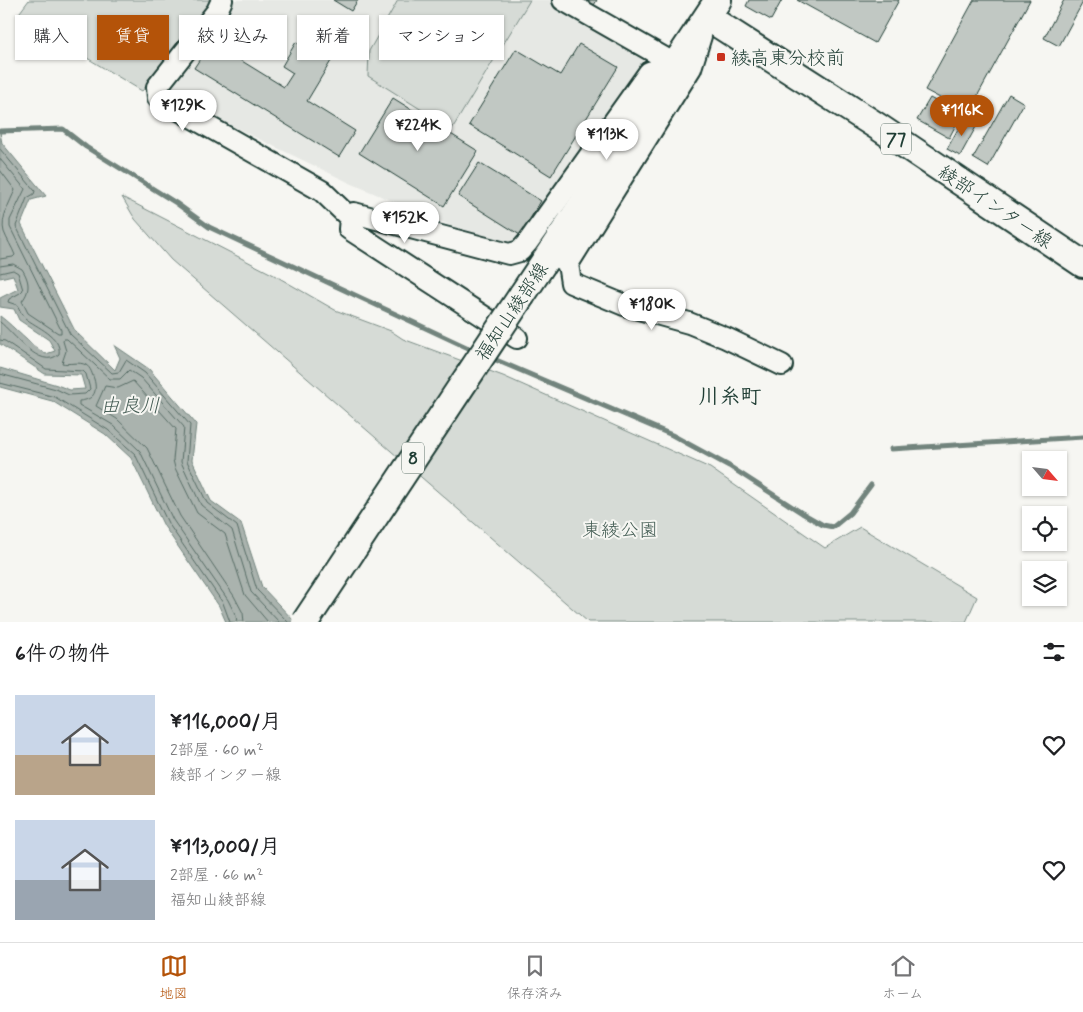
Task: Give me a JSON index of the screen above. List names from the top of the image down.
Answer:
{
  "streets": {
    "main road": [
      "77",
      "綾部インター線",
      "福知山綾部線",
      "8"
    ]
  },
  "crossings": [
    ["綾部インター線", "福知山綾部線"]
  ],
  "districts": ["川糸町"],
  "water": ["由良川"],
  "parks": ["東綾公園"],
  "places": {
    "transit": ["綾高東分校前"]
  },
  "north": "bottom right",
  "page": {
    "chip": [
      "購入",
      "賃貸",
      "絞り込み",
      "新着",
      "マンション"
    ],
    "price": [
      "¥129K",
      "¥116K",
      "¥224K",
      "¥113K",
      "¥152K",
      "¥180K"
    ],
    "heading": "6件の物件",
    "list": [
      {
        "name": "¥116,000/月",
        "note": "2部屋 · 60 m² · 綾部インター線"
      },
      {
        "name": "¥113,000/月",
        "note": "2部屋 · 66 m² · 福知山綾部線"
      }
    ],
    "tabs": ["地図", "保存済み", "ホーム"]
  }
}
